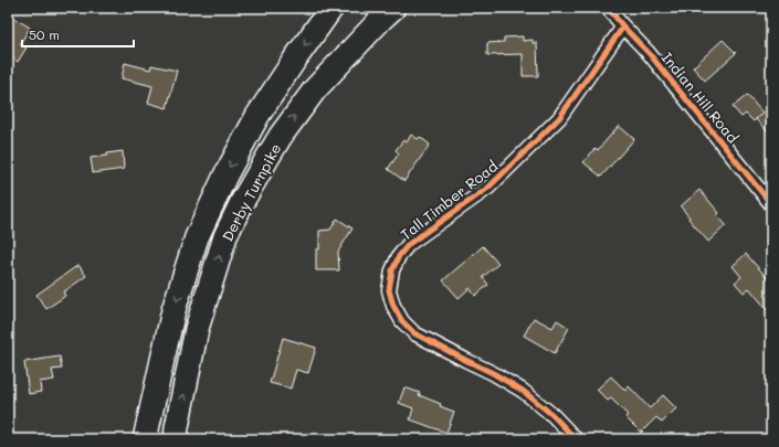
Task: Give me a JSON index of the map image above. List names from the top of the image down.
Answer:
{
  "streets": {
    "highway": ["Derby Turnpike"],
    "street": ["Indian Hill Road", "Tall Timber Road"]
  },
  "crossings": [
    ["Indian Hill Road", "Tall Timber Road"]
  ],
  "scale_bar": "50 m"
}
